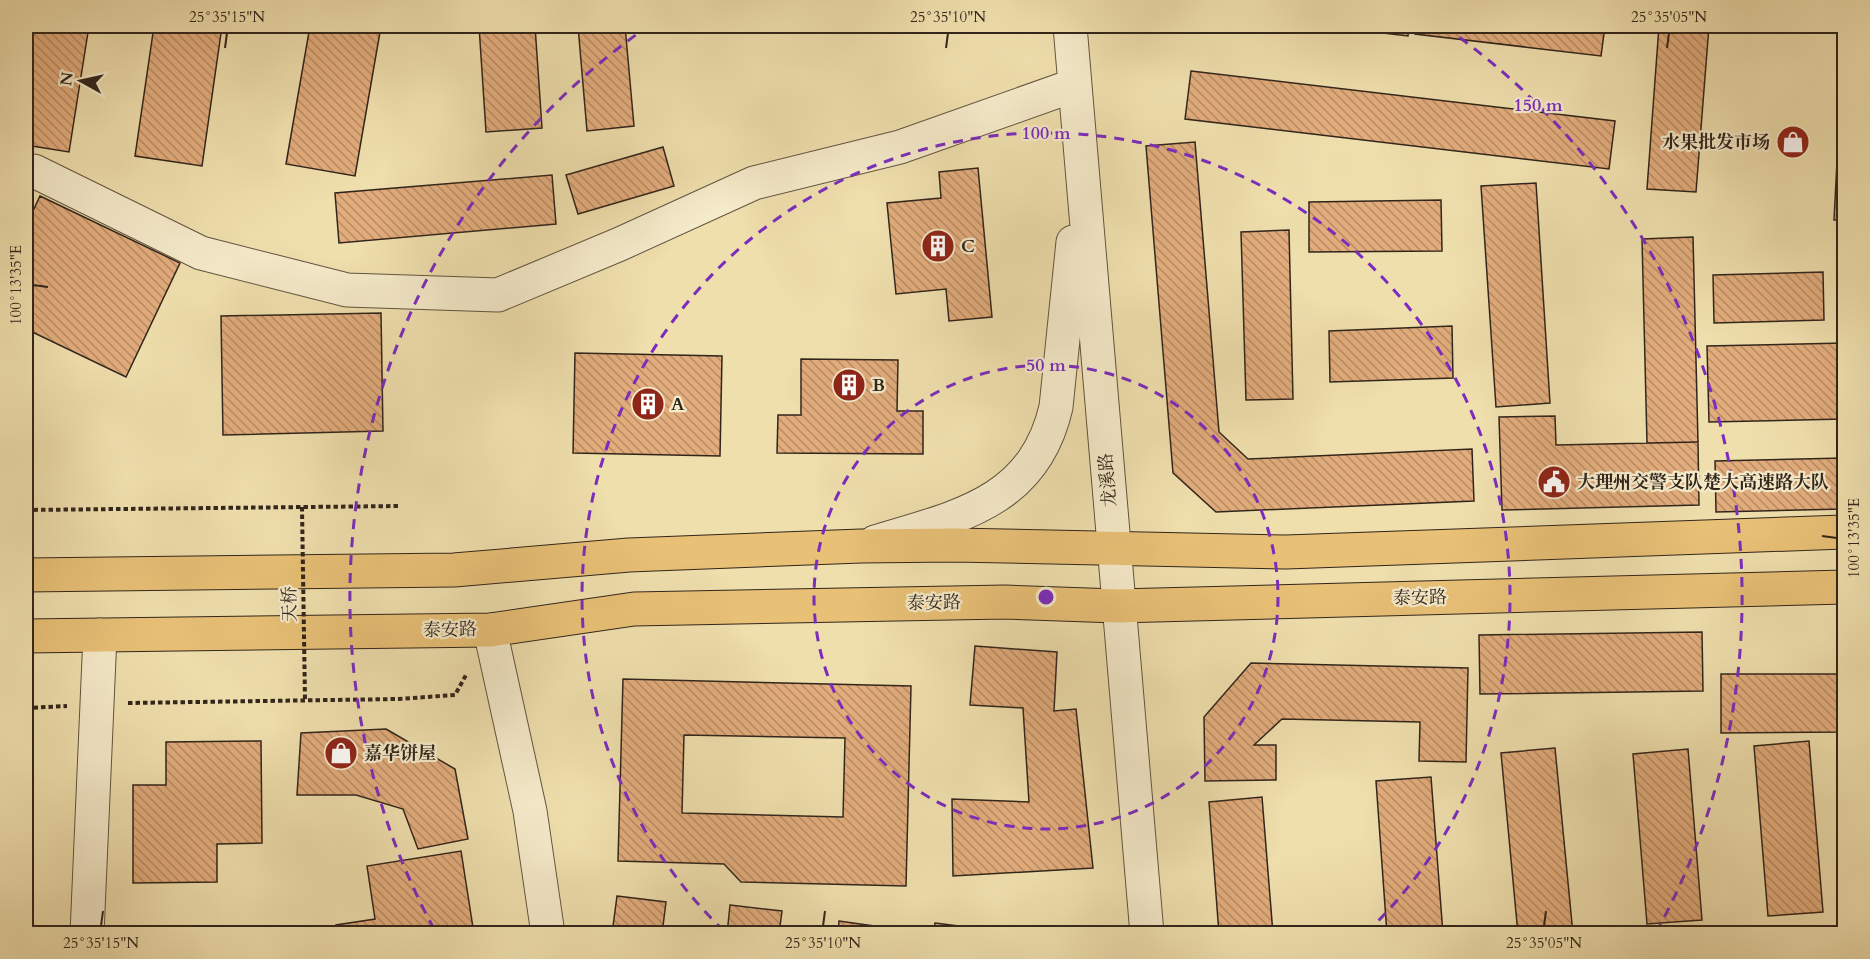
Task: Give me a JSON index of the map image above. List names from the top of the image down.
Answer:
{
  "streets": {
    "main road": ["泰安路"],
    "street": ["龙溪路"],
    "path": ["天桥"]
  },
  "crossings": [
    ["龙溪路", "泰安路"]
  ],
  "places": {
    "shop": ["水果批发市场", "嘉华饼屋"],
    "building": ["C", "B", "A"],
    "public building": ["大理州交警支队楚大高速路大队"]
  },
  "north": "left",
  "coordinates": [
    "25°35'15\"N",
    "25°35'10\"N",
    "25°35'05\"N",
    "100°13'35\"E"
  ],
  "rings": ["150 m", "100 m", "50 m"]
}
